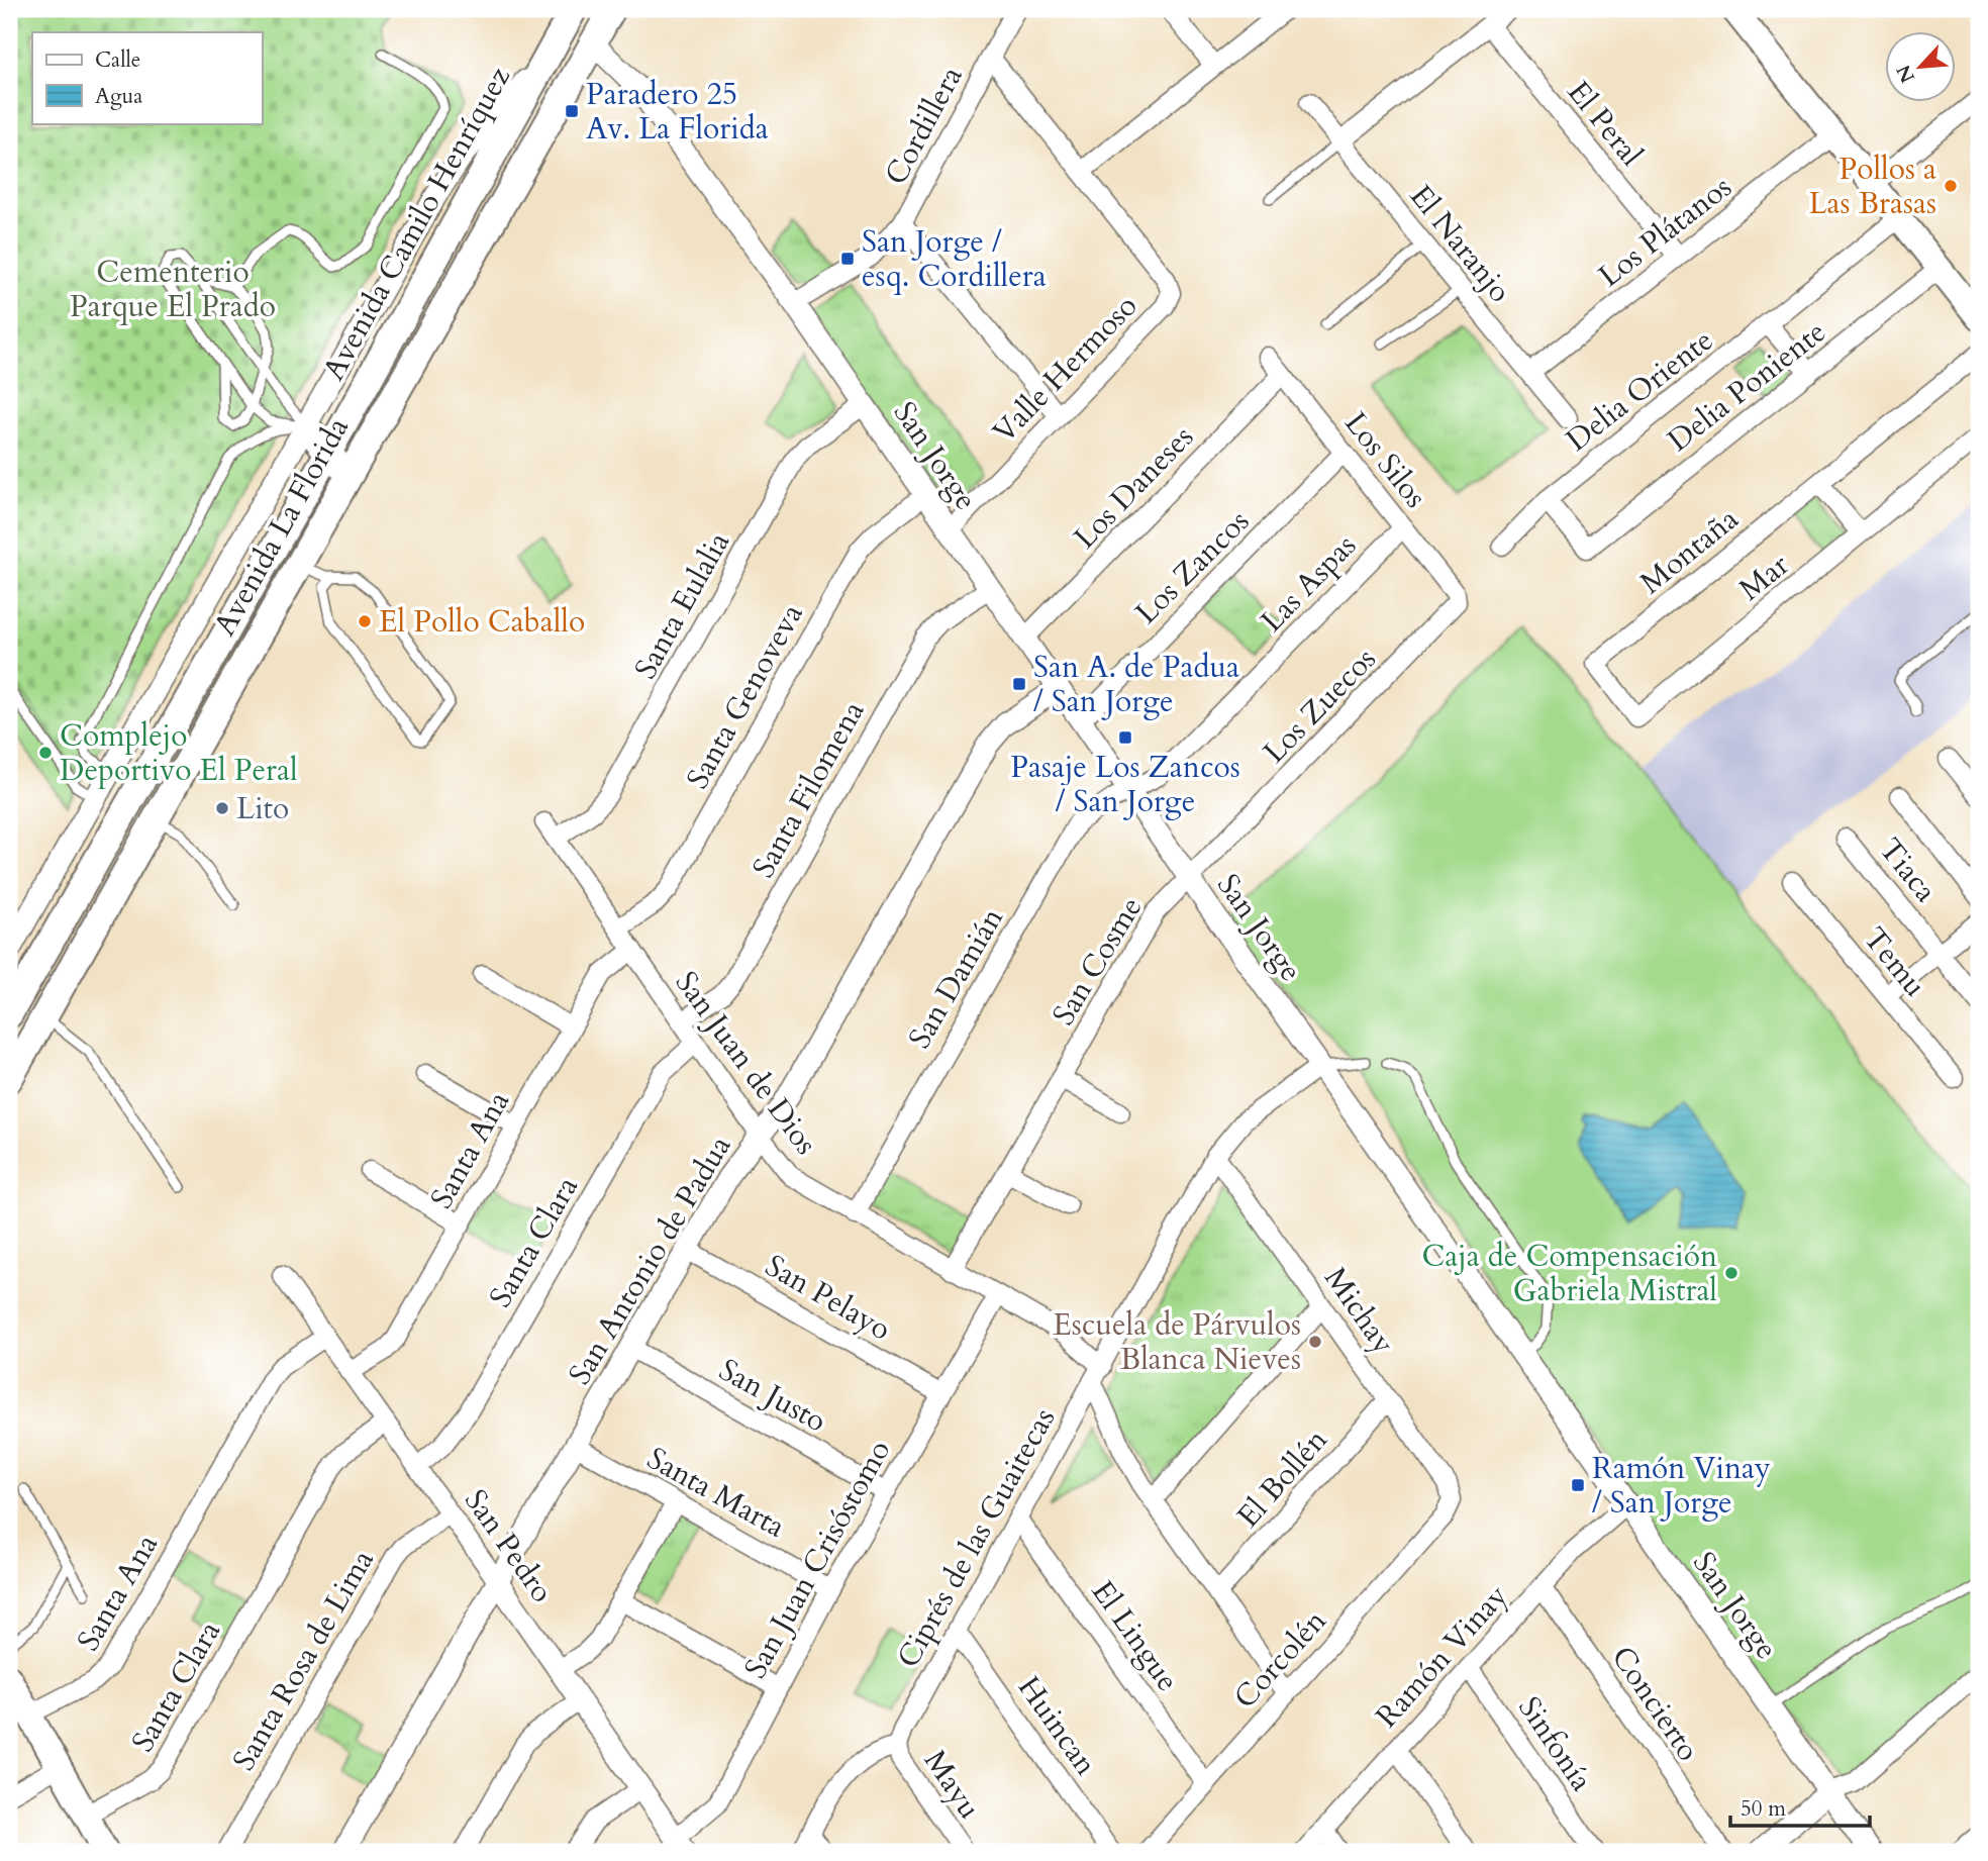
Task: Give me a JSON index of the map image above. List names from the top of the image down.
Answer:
{
  "streets": {
    "main road": ["Avenida Camilo Henríquez", "Avenida La Florida"],
    "street": [
      "El Peral",
      "Cordillera",
      "Los Plátanos",
      "El Naranjo",
      "Valle Hermoso",
      "Delia Poniente",
      "Delia Oriente",
      "San Jorge",
      "Los Silos",
      "Los Daneses",
      "Montaña",
      "Los Zancos",
      "Mar",
      "Las Aspas",
      "Santa Eulalia",
      "Santa Genoveva",
      "Los Zuecos",
      "Santa Filomena",
      "Tiaca",
      "San Cosme",
      "Temu",
      "San Damián",
      "San Juan de Dios",
      "Santa Ana",
      "Santa Clara",
      "San Antonio de Padua",
      "San Pelayo",
      "Michay",
      "San Justo",
      "El Bollén",
      "Santa Marta",
      "Ciprés de las Guaitecas",
      "San Pedro",
      "San Juan Crisóstomo",
      "El Lingue",
      "Ramón Vinay",
      "Corcolén",
      "Santa Rosa de Lima",
      "Concierto",
      "Huincan",
      "Sinfonía",
      "Mayu"
    ]
  },
  "crossings": [
    ["El Peral", "Los Plátanos"],
    ["Cordillera", "Valle Hermoso"],
    ["Cordillera", "San Jorge"],
    ["Los Plátanos", "El Naranjo"],
    ["Valle Hermoso", "San Jorge"],
    ["Delia Poniente", "Delia Oriente"],
    ["San Jorge", "Los Daneses"],
    ["San Jorge", "Avenida La Florida"],
    ["San Jorge", "Los Zancos"],
    ["San Jorge", "Las Aspas"],
    ["San Jorge", "Santa Eulalia"],
    ["San Jorge", "Santa Genoveva"],
    ["San Jorge", "Los Zuecos"],
    ["San Jorge", "Santa Filomena"],
    ["San Jorge", "San Cosme"],
    ["San Jorge", "San Damián"],
    ["San Jorge", "San Antonio de Padua"],
    ["San Jorge", "Ciprés de las Guaitecas"],
    ["San Jorge", "Ramón Vinay"],
    ["Los Silos", "Los Daneses"],
    ["Los Silos", "Los Zancos"],
    ["Los Silos", "Las Aspas"],
    ["Los Silos", "Los Zuecos"],
    ["Montaña", "Mar"],
    ["Las Aspas", "San Damián"],
    ["Santa Eulalia", "San Juan de Dios"],
    ["Santa Genoveva", "San Juan de Dios"],
    ["Los Zuecos", "San Cosme"],
    ["Santa Filomena", "San Juan de Dios"],
    ["San Cosme", "San Juan de Dios"],
    ["San Damián", "San Juan de Dios"],
    ["San Juan de Dios", "Santa Ana"],
    ["San Juan de Dios", "Santa Clara"],
    ["San Juan de Dios", "San Antonio de Padua"],
    ["San Juan de Dios", "El Bollén"],
    ["San Juan de Dios", "Ciprés de las Guaitecas"],
    ["San Juan de Dios", "San Juan Crisóstomo"],
    ["San Juan de Dios", "Corcolén"],
    ["Santa Ana", "San Pedro"],
    ["Santa Clara", "San Pedro"],
    ["San Antonio de Padua", "San Pelayo"],
    ["San Antonio de Padua", "San Justo"],
    ["San Antonio de Padua", "Santa Marta"],
    ["San Antonio de Padua", "San Pedro"],
    ["San Pelayo", "San Juan Crisóstomo"],
    ["Michay", "El Bollén"],
    ["Michay", "Ciprés de las Guaitecas"],
    ["Michay", "Corcolén"],
    ["San Justo", "San Juan Crisóstomo"],
    ["Santa Marta", "San Juan Crisóstomo"],
    ["Ciprés de las Guaitecas", "El Lingue"],
    ["Ciprés de las Guaitecas", "Huincan"],
    ["Ciprés de las Guaitecas", "Mayu"],
    ["San Pedro", "San Juan Crisóstomo"],
    ["San Pedro", "Santa Rosa de Lima"],
    ["El Lingue", "Corcolén"],
    ["Ramón Vinay", "Concierto"],
    ["Ramón Vinay", "Sinfonía"]
  ],
  "parks": ["Cementerio Parque El Prado"],
  "places": {
    "transit": [
      "Paradero 25 Av. La Florida",
      "San Jorge / esq. Cordillera",
      "San A. de Padua / San Jorge",
      "Pasaje Los Zancos / San Jorge",
      "Ramón Vinay / San Jorge"
    ],
    "other": [
      "Pollos a Las Brasas",
      "El Pollo Caballo",
      "Complejo Deportivo El Peral",
      "Lito",
      "Caja de Compensación Gabriela Mistral",
      "Escuela de Párvulos Blanca Nieves"
    ]
  },
  "legend": ["Calle", "Agua"],
  "scale_bar": "50 m",
  "north": "bottom left"
}
